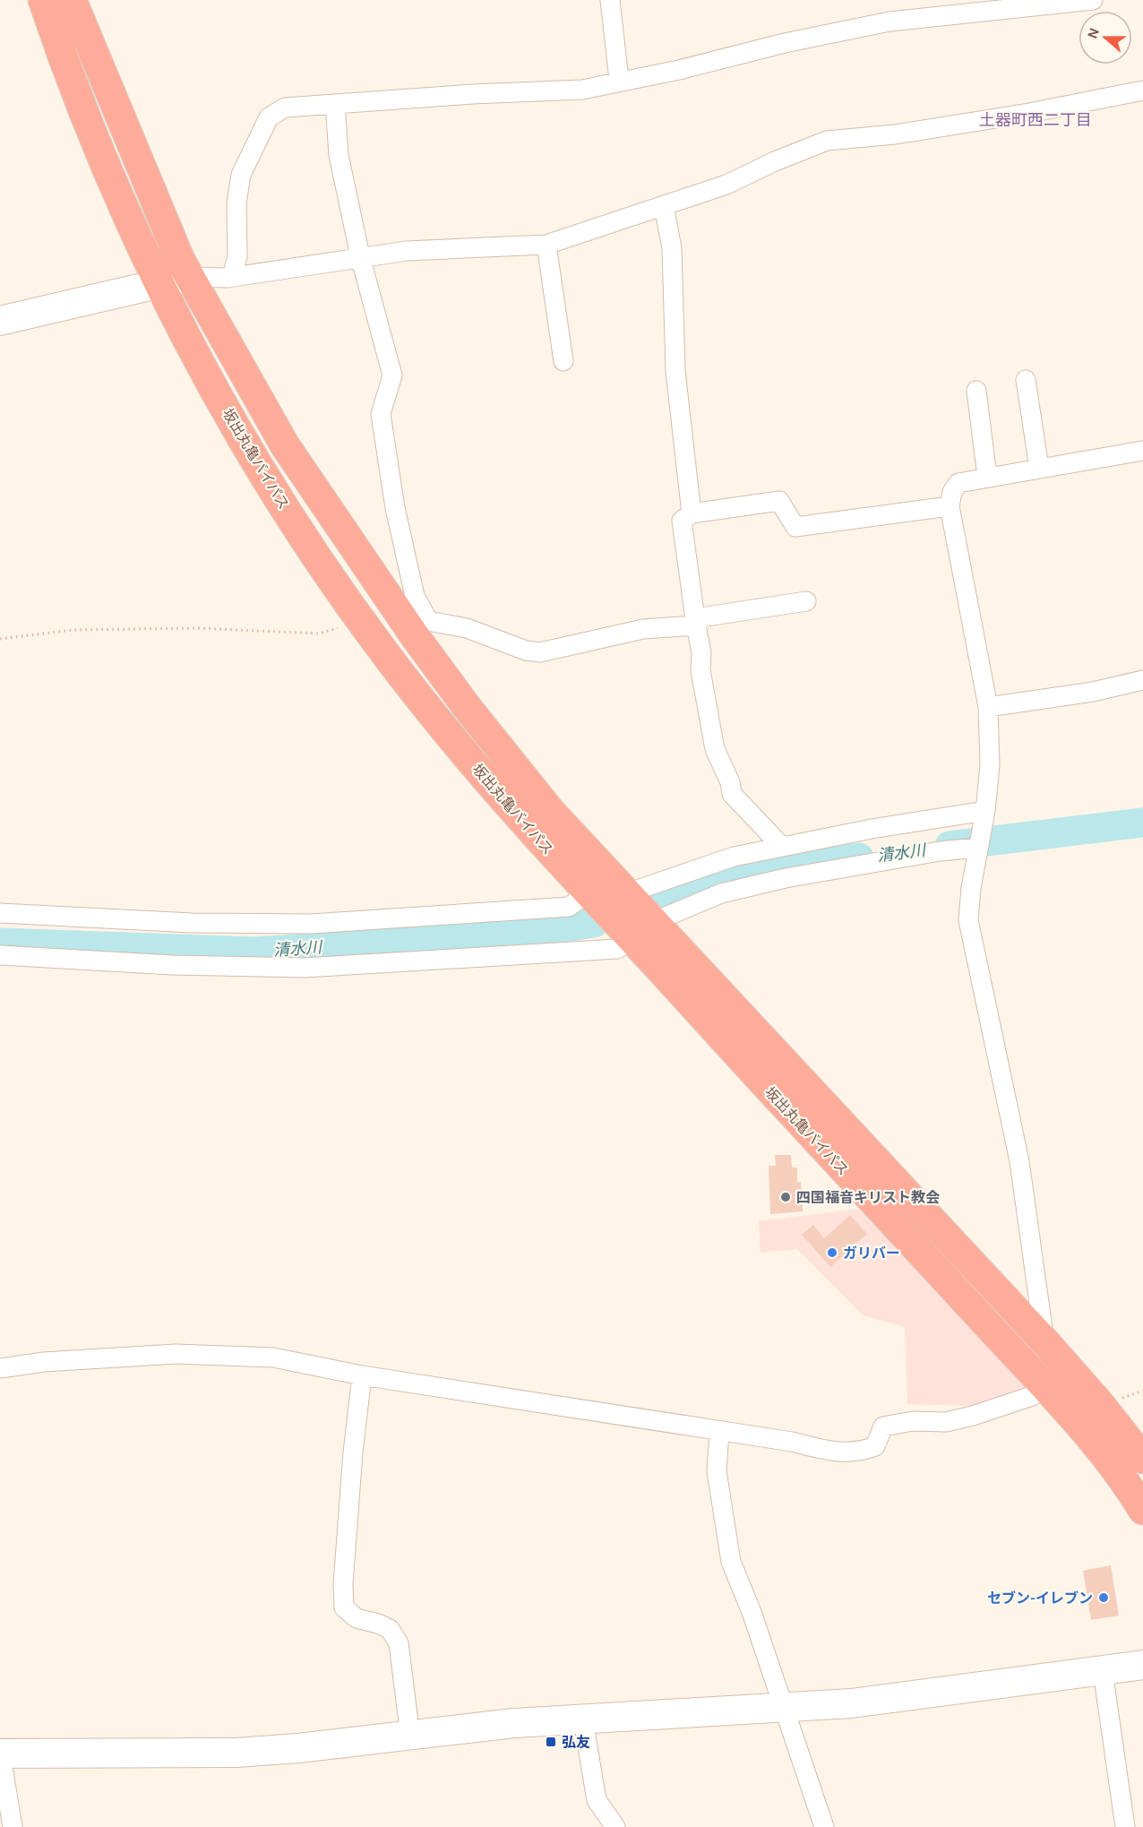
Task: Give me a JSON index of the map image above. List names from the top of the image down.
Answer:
{
  "streets": {
    "highway": ["坂出丸亀バイパス"]
  },
  "districts": ["土器町西二丁目"],
  "water": ["清水川"],
  "places": {
    "other": ["四国福音キリスト教会", "ガリバー", "セブン-イレブン"],
    "transit": ["弘友"]
  },
  "north": "left"
}
